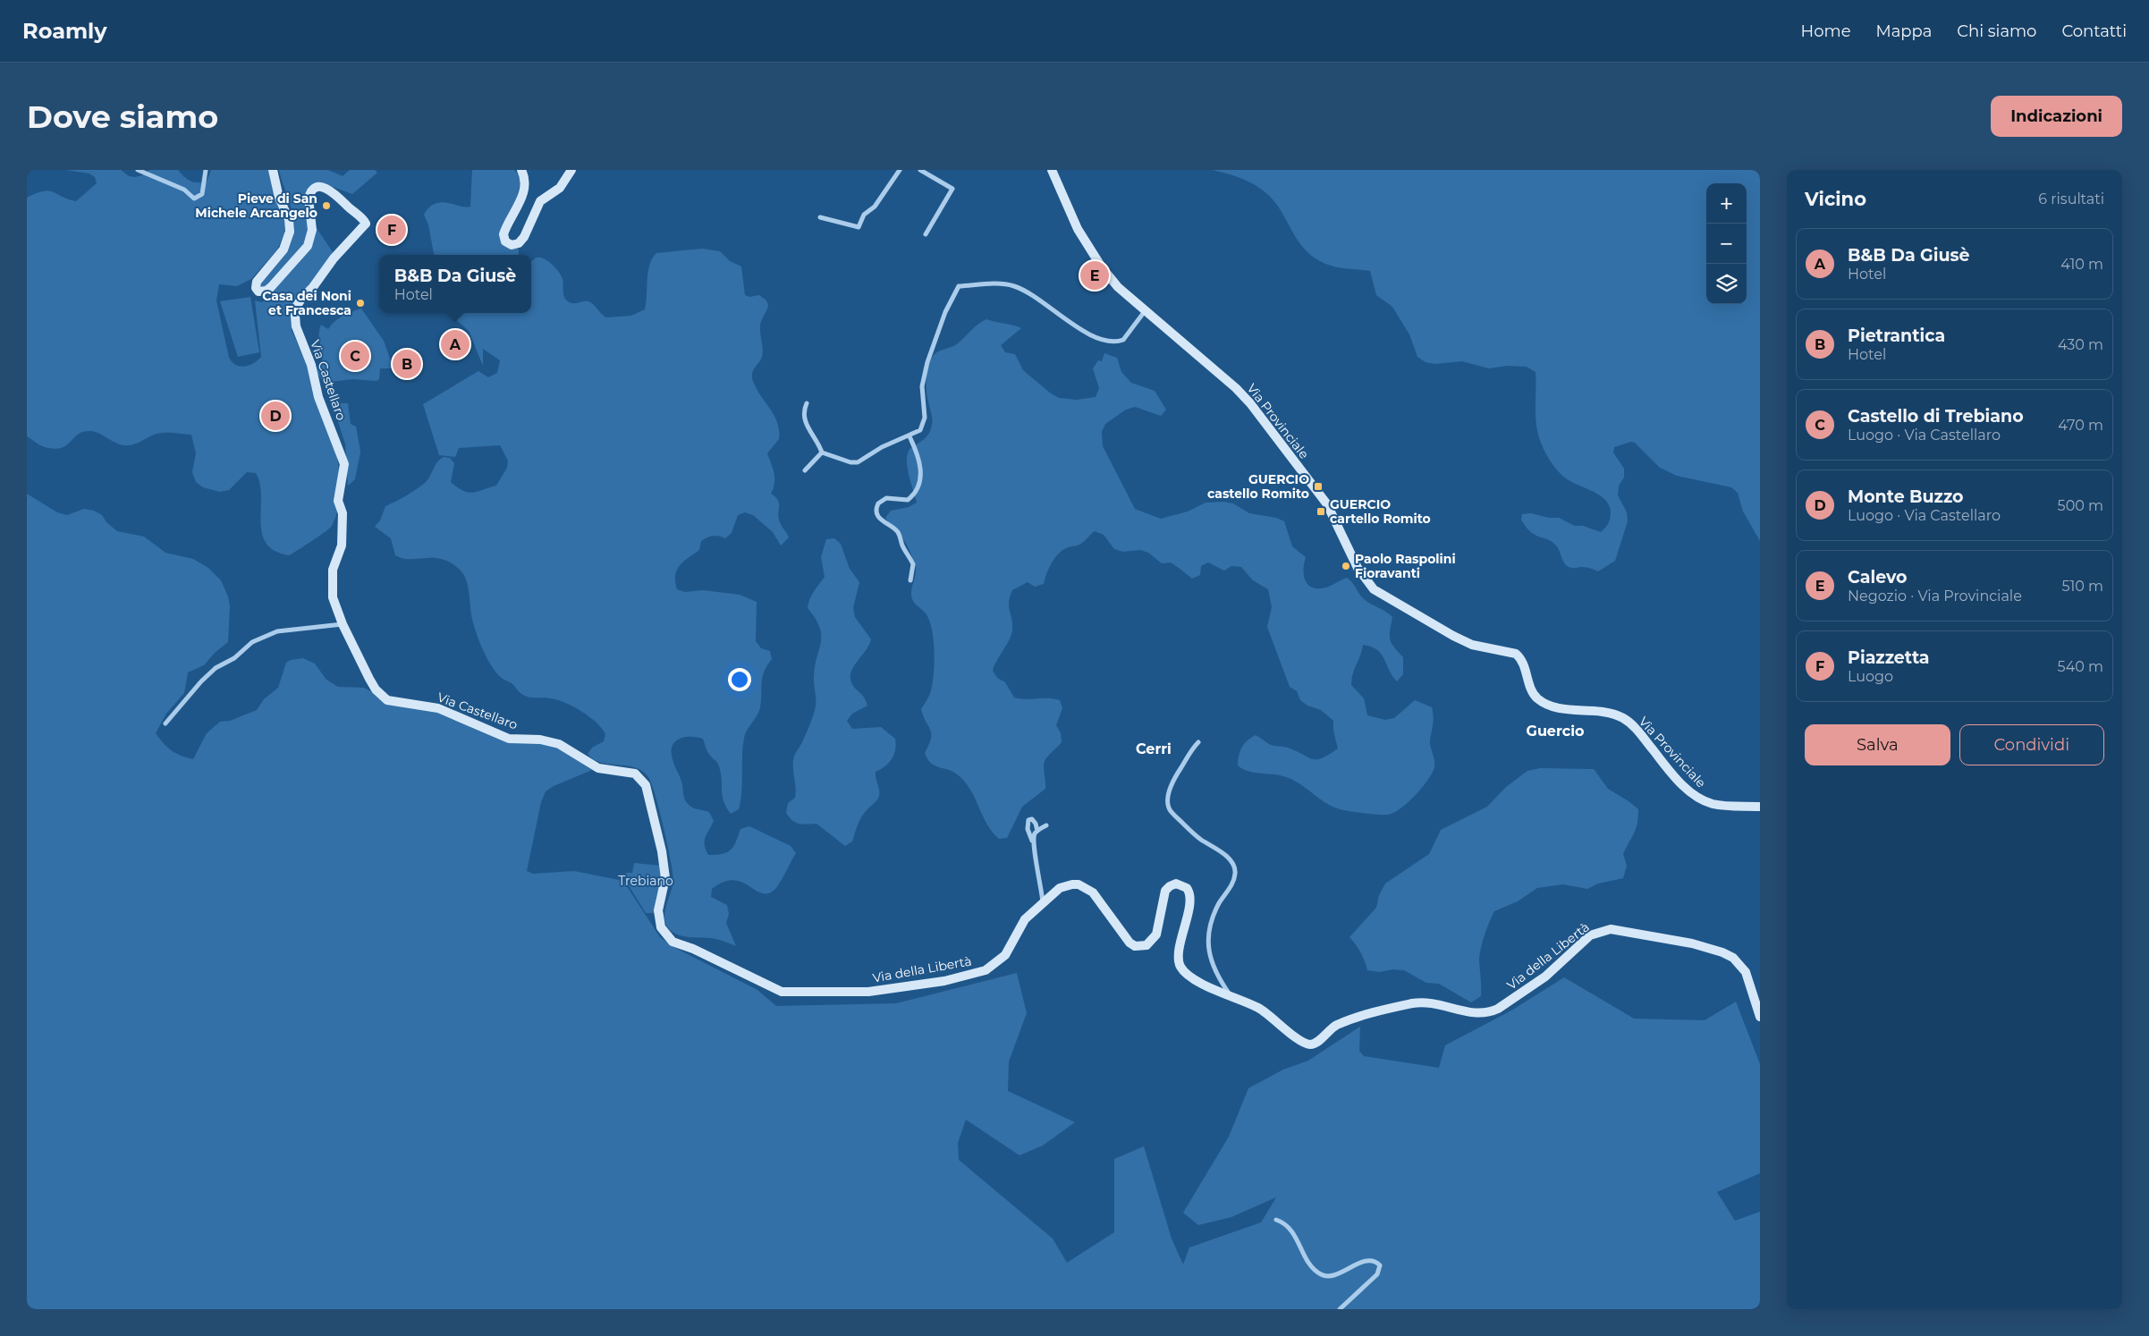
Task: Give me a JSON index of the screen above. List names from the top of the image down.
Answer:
{
  "streets": {
    "street": ["Via Castellaro", "Via Provinciale", "Via della Libertà"]
  },
  "crossings": [
    ["Via Castellaro", "Via della Libertà"]
  ],
  "districts": ["Guercio", "Cerri"],
  "parks": ["Trebiano"],
  "places": {
    "other": ["Pieve di San Michele Arcangelo", "Casa dei Noni et Francesca", "Paolo Raspolini Fioravanti"],
    "transit": ["GUERCIO castello Romito", "GUERCIO cartello Romito"]
  },
  "page": {
    "header": "Roamly",
    "nav": [
      "Home",
      "Mappa",
      "Chi siamo",
      "Contatti"
    ],
    "buttons": [
      "Indicazioni",
      ["Salva", "Condividi"]
    ],
    "title": "Dove siamo",
    "heading": ["Vicino", "6 risultati"],
    "map_buttons": ["+", "−"],
    "pins": [
      "F",
      "E",
      "A",
      "C",
      "B",
      "D"
    ],
    "list": [
      {
        "mark": "A",
        "name": "B&B Da Giusè",
        "note": "Hotel",
        "value": "410 m"
      },
      {
        "mark": "B",
        "name": "Pietrantica",
        "note": "Hotel",
        "value": "430 m"
      },
      {
        "mark": "C",
        "name": "Castello di Trebiano",
        "note": "Luogo · Via Castellaro",
        "value": "470 m"
      },
      {
        "mark": "D",
        "name": "Monte Buzzo",
        "note": "Luogo · Via Castellaro",
        "value": "500 m"
      },
      {
        "mark": "E",
        "name": "Calevo",
        "note": "Negozio · Via Provinciale",
        "value": "510 m"
      },
      {
        "mark": "F",
        "name": "Piazzetta",
        "note": "Luogo",
        "value": "540 m"
      }
    ],
    "popup": ["B&B Da Giusè", "Hotel"]
  }
}
